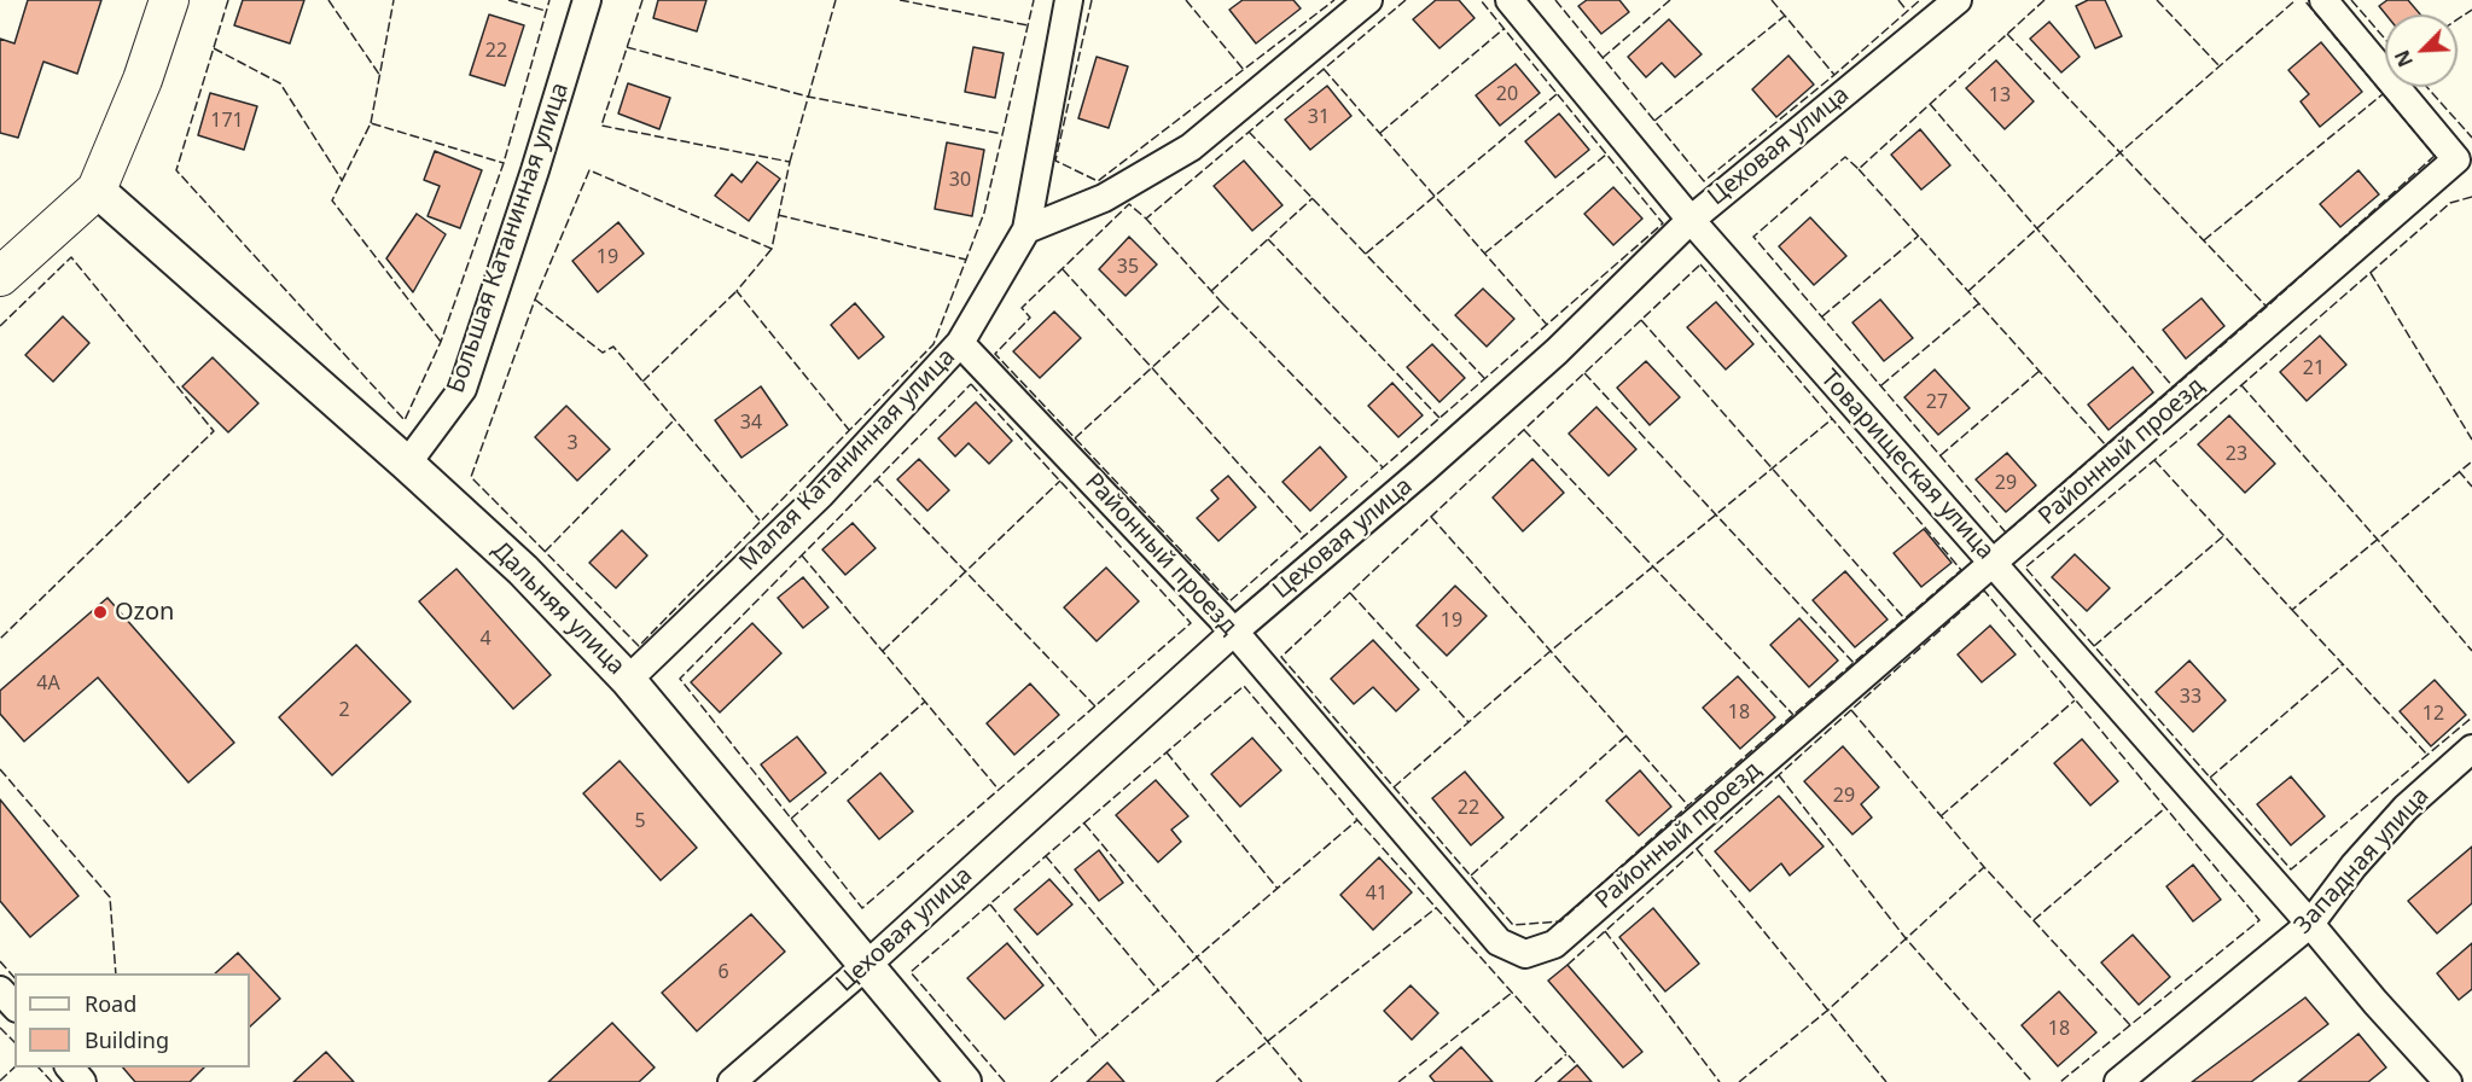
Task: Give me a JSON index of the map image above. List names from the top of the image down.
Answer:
{
  "streets": {
    "street": [
      "Цеховая улица",
      "Большая Катанинная улица",
      "Районный проезд",
      "Малая Катанинная улица",
      "Товарищеская улица",
      "Дальняя улица",
      "Западная улица"
    ]
  },
  "crossings": [
    ["Цеховая улица", "Районный проезд"],
    ["Цеховая улица", "Товарищеская улица"],
    ["Цеховая улица", "Дальняя улица"],
    ["Большая Катанинная улица", "Дальняя улица"],
    ["Районный проезд", "Малая Катанинная улица"],
    ["Районный проезд", "Товарищеская улица"],
    ["Малая Катанинная улица", "Дальняя улица"],
    ["Товарищеская улица", "Западная улица"]
  ],
  "places": ["Ozon"],
  "house_numbers": [
    "22",
    "20",
    "13",
    "31",
    "171",
    "30",
    "19",
    "35",
    "21",
    "27",
    "34",
    "3",
    "23",
    "29",
    "19",
    "4",
    "4А",
    "33",
    "2",
    "18",
    "12",
    "29",
    "22",
    "5",
    "41",
    "6",
    "18"
  ],
  "legend": ["Road", "Building"],
  "north": "bottom left"
}
